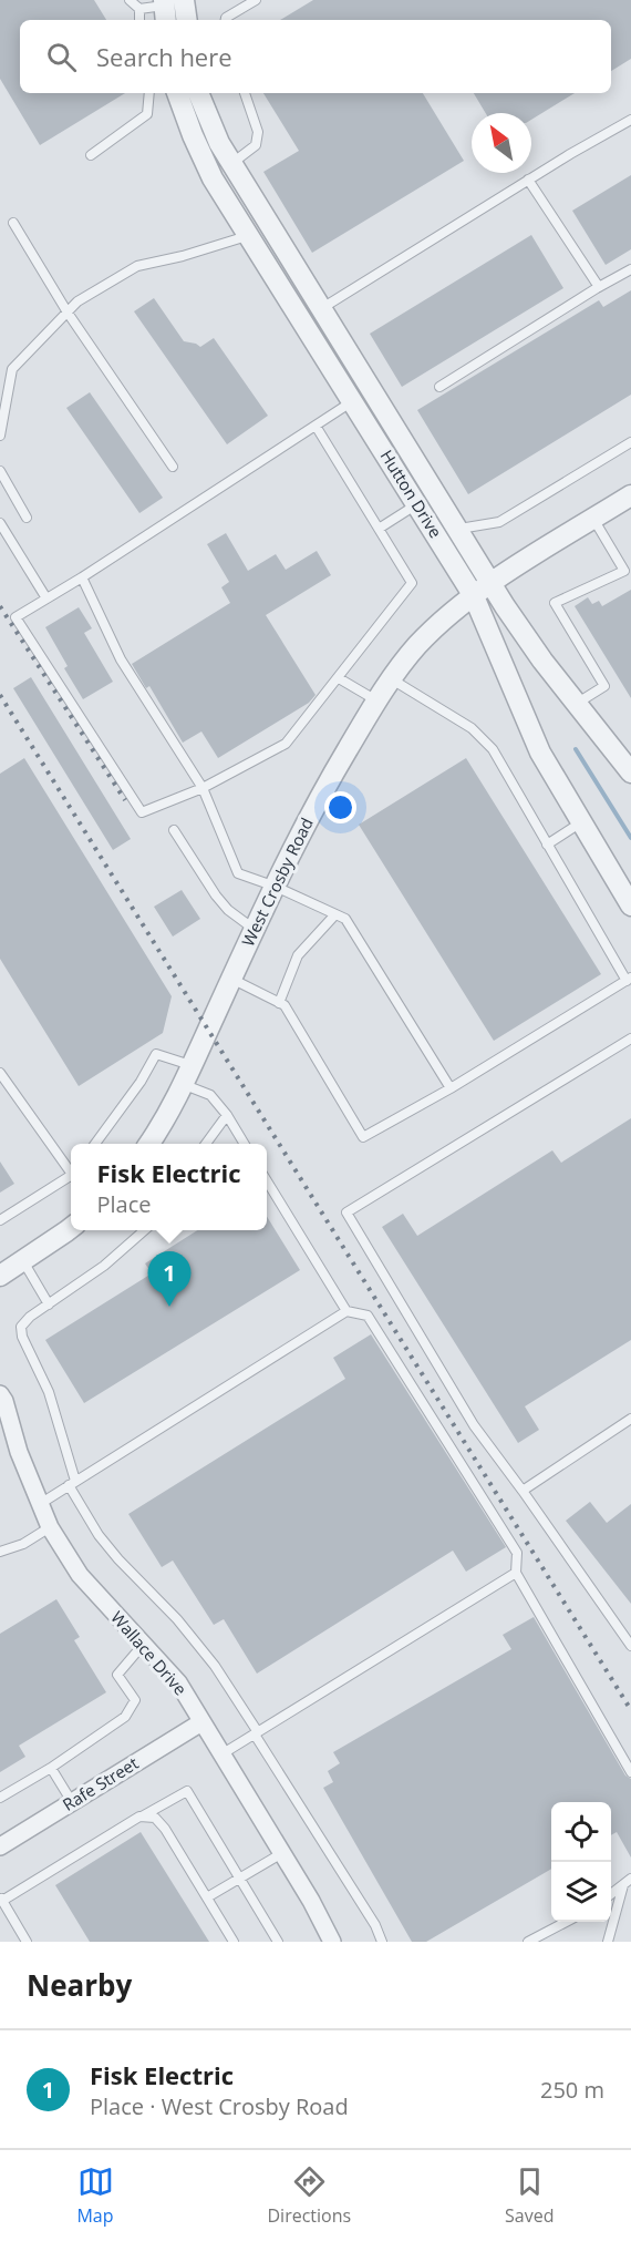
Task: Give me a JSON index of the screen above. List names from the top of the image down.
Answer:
{
  "streets": {
    "street": [
      "Hutton Drive",
      "West Crosby Road",
      "Wallace Drive",
      "Rafe Street"
    ]
  },
  "crossings": [
    ["Hutton Drive", "West Crosby Road"],
    ["Wallace Drive", "Rafe Street"]
  ],
  "north": "top left",
  "page": {
    "search": "Search here",
    "popup": ["Fisk Electric", "Place"],
    "pins": "1",
    "heading": "Nearby",
    "list": [
      {
        "mark": "1",
        "name": "Fisk Electric",
        "note": "Place · West Crosby Road",
        "value": "250 m"
      }
    ],
    "nav": ["Map", "Directions", "Saved"]
  }
}
